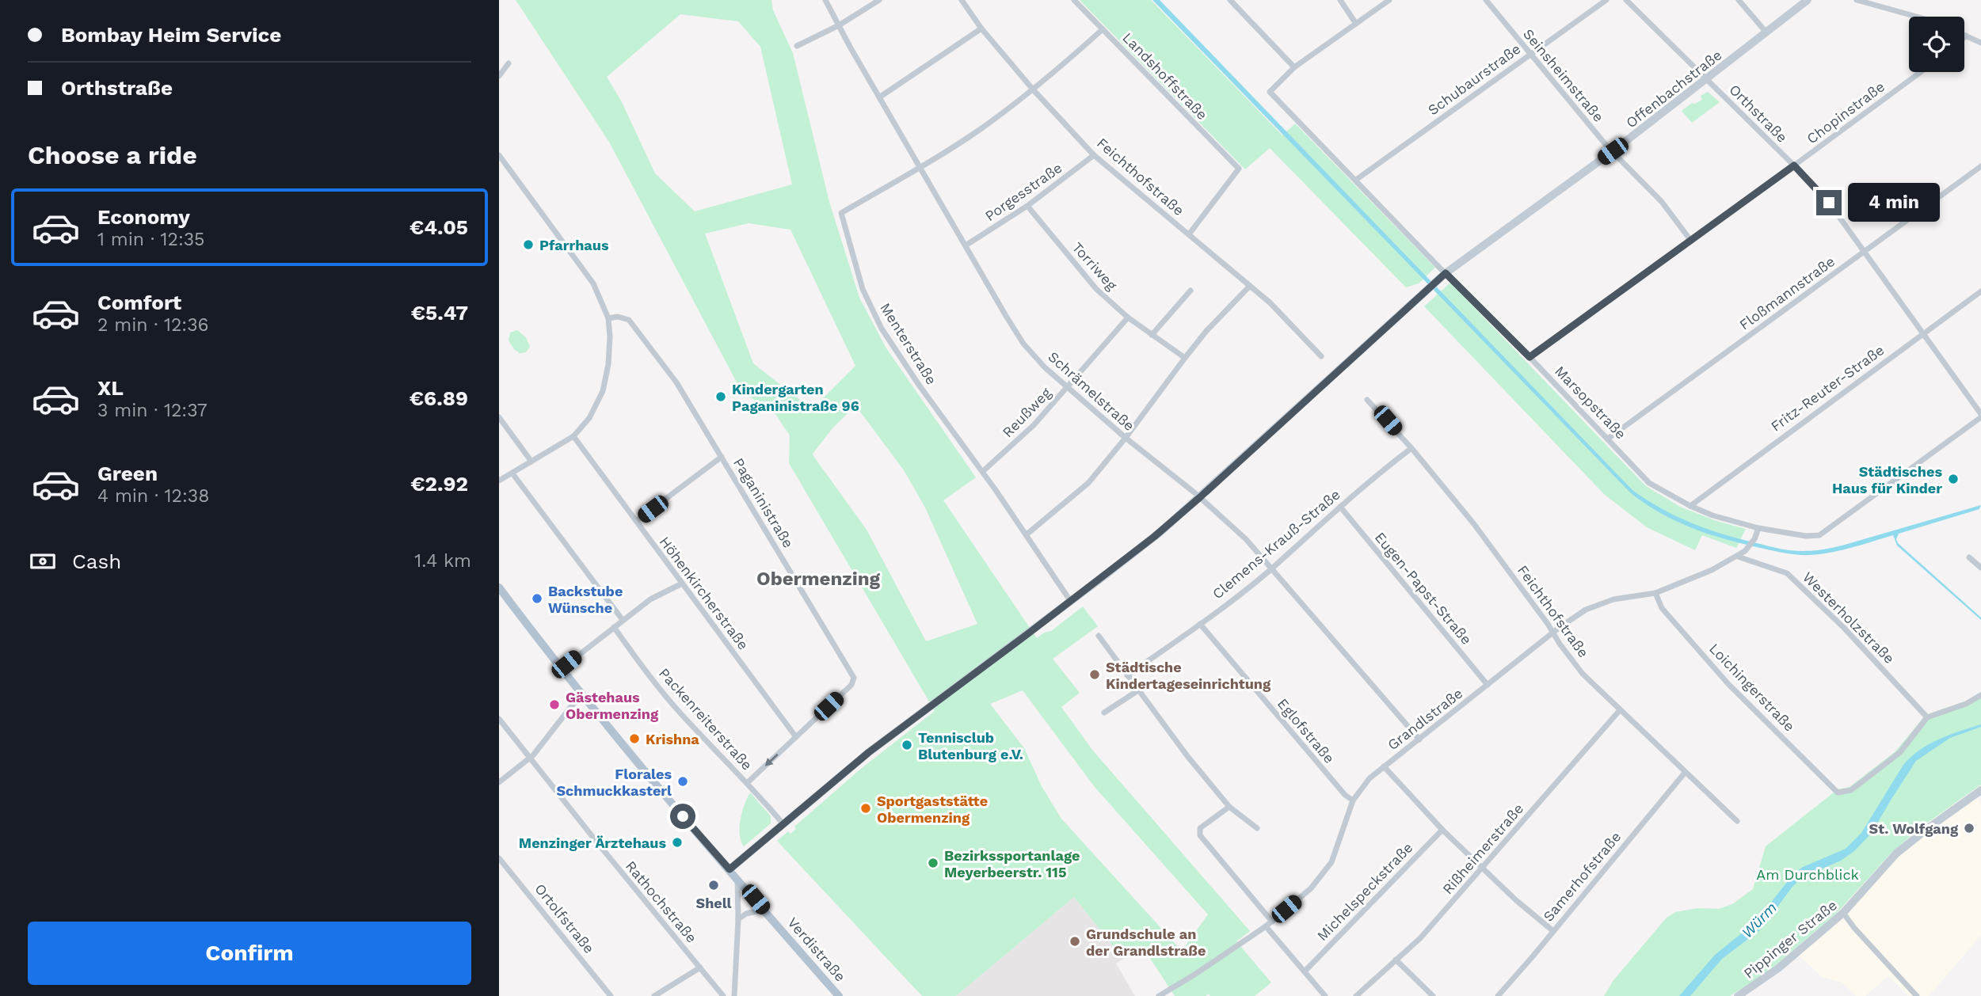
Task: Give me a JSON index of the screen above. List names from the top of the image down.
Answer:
{
  "streets": {
    "main road": ["Verdistraße"],
    "street": [
      "Seinsheimstraße",
      "Landshoffstraße",
      "Schubaurstraße",
      "Offenbachstraße",
      "Chopinstraße",
      "Orthstraße",
      "Feichthofstraße",
      "Porgesstraße",
      "Torriweg",
      "Floßmannstraße",
      "Menterstraße",
      "Fritz-Reuter-Straße",
      "Schrämelstraße",
      "Marsopstraße",
      "Reußweg",
      "Paganinistraße",
      "Clemens-Krauß-Straße",
      "Eugen-Papst-Straße",
      "Höhenkircherstraße",
      "Westerholzstraße",
      "Loichingerstraße",
      "Packenreiterstraße",
      "Grandlstraße",
      "Eglofstraße",
      "Rißheimerstraße",
      "Samerhofstraße",
      "Michelspeckstraße",
      "Rathochstraße",
      "Ortolfstraße",
      "Pippinger Straße"
    ]
  },
  "crossings": [
    ["Seinsheimstraße", "Schubaurstraße"],
    ["Seinsheimstraße", "Offenbachstraße"],
    ["Seinsheimstraße", "Chopinstraße"],
    ["Landshoffstraße", "Feichthofstraße"],
    ["Landshoffstraße", "Menterstraße"],
    ["Schubaurstraße", "Marsopstraße"],
    ["Offenbachstraße", "Orthstraße"],
    ["Offenbachstraße", "Menterstraße"],
    ["Offenbachstraße", "Schrämelstraße"],
    ["Offenbachstraße", "Marsopstraße"],
    ["Offenbachstraße", "Packenreiterstraße"],
    ["Offenbachstraße", "Verdistraße"],
    ["Chopinstraße", "Orthstraße"],
    ["Chopinstraße", "Marsopstraße"],
    ["Orthstraße", "Floßmannstraße"],
    ["Orthstraße", "Fritz-Reuter-Straße"],
    ["Orthstraße", "Marsopstraße"],
    ["Feichthofstraße", "Porgesstraße"],
    ["Feichthofstraße", "Menterstraße"],
    ["Feichthofstraße", "Clemens-Krauß-Straße"],
    ["Feichthofstraße", "Grandlstraße"],
    ["Feichthofstraße", "Rißheimerstraße"],
    ["Feichthofstraße", "Samerhofstraße"],
    ["Porgesstraße", "Torriweg"],
    ["Porgesstraße", "Schrämelstraße"],
    ["Torriweg", "Reußweg"],
    ["Floßmannstraße", "Marsopstraße"],
    ["Menterstraße", "Schrämelstraße"],
    ["Menterstraße", "Reußweg"],
    ["Fritz-Reuter-Straße", "Marsopstraße"],
    ["Schrämelstraße", "Reußweg"],
    ["Schrämelstraße", "Clemens-Krauß-Straße"],
    ["Schrämelstraße", "Grandlstraße"],
    ["Marsopstraße", "Grandlstraße"],
    ["Paganinistraße", "Höhenkircherstraße"],
    ["Paganinistraße", "Packenreiterstraße"],
    ["Clemens-Krauß-Straße", "Eugen-Papst-Straße"],
    ["Clemens-Krauß-Straße", "Eglofstraße"],
    ["Eugen-Papst-Straße", "Grandlstraße"],
    ["Westerholzstraße", "Loichingerstraße"],
    ["Westerholzstraße", "Grandlstraße"],
    ["Loichingerstraße", "Grandlstraße"],
    ["Grandlstraße", "Eglofstraße"]
  ],
  "districts": ["Obermenzing"],
  "water": ["Würm"],
  "parks": ["Am Durchblick"],
  "places": [
    "Pfarrhaus",
    "Kindergarten Paganinistraße 96",
    "Städtisches Haus für Kinder",
    "Backstube Wünsche",
    "Städtische Kindertageseinrichtung",
    "Gästehaus Obermenzing",
    "Krishna",
    "Tennisclub Blutenburg e.V.",
    "Florales Schmuckkasterl",
    "Sportgaststätte Obermenzing",
    "St. Wolfgang",
    "Menzinger Ärztehaus",
    "Bezirkssportanlage Meyerbeerstr. 115",
    "Shell",
    "Grundschule an der Grandlstraße"
  ],
  "page": {
    "banner": ["Bombay Heim Service", "Orthstraße"],
    "heading": "Choose a ride",
    "bubble": "4 min",
    "list": [
      {
        "name": "Economy",
        "note": "1 min · 12:35",
        "value": "€4.05"
      },
      {
        "name": "Comfort",
        "note": "2 min · 12:36",
        "value": "€5.47"
      },
      {
        "name": "XL",
        "note": "3 min · 12:37",
        "value": "€6.89"
      },
      {
        "name": "Green",
        "note": "4 min · 12:38",
        "value": "€2.92"
      }
    ],
    "pay": ["Cash", "1.4 km"],
    "buttons": "Confirm"
  }
}
